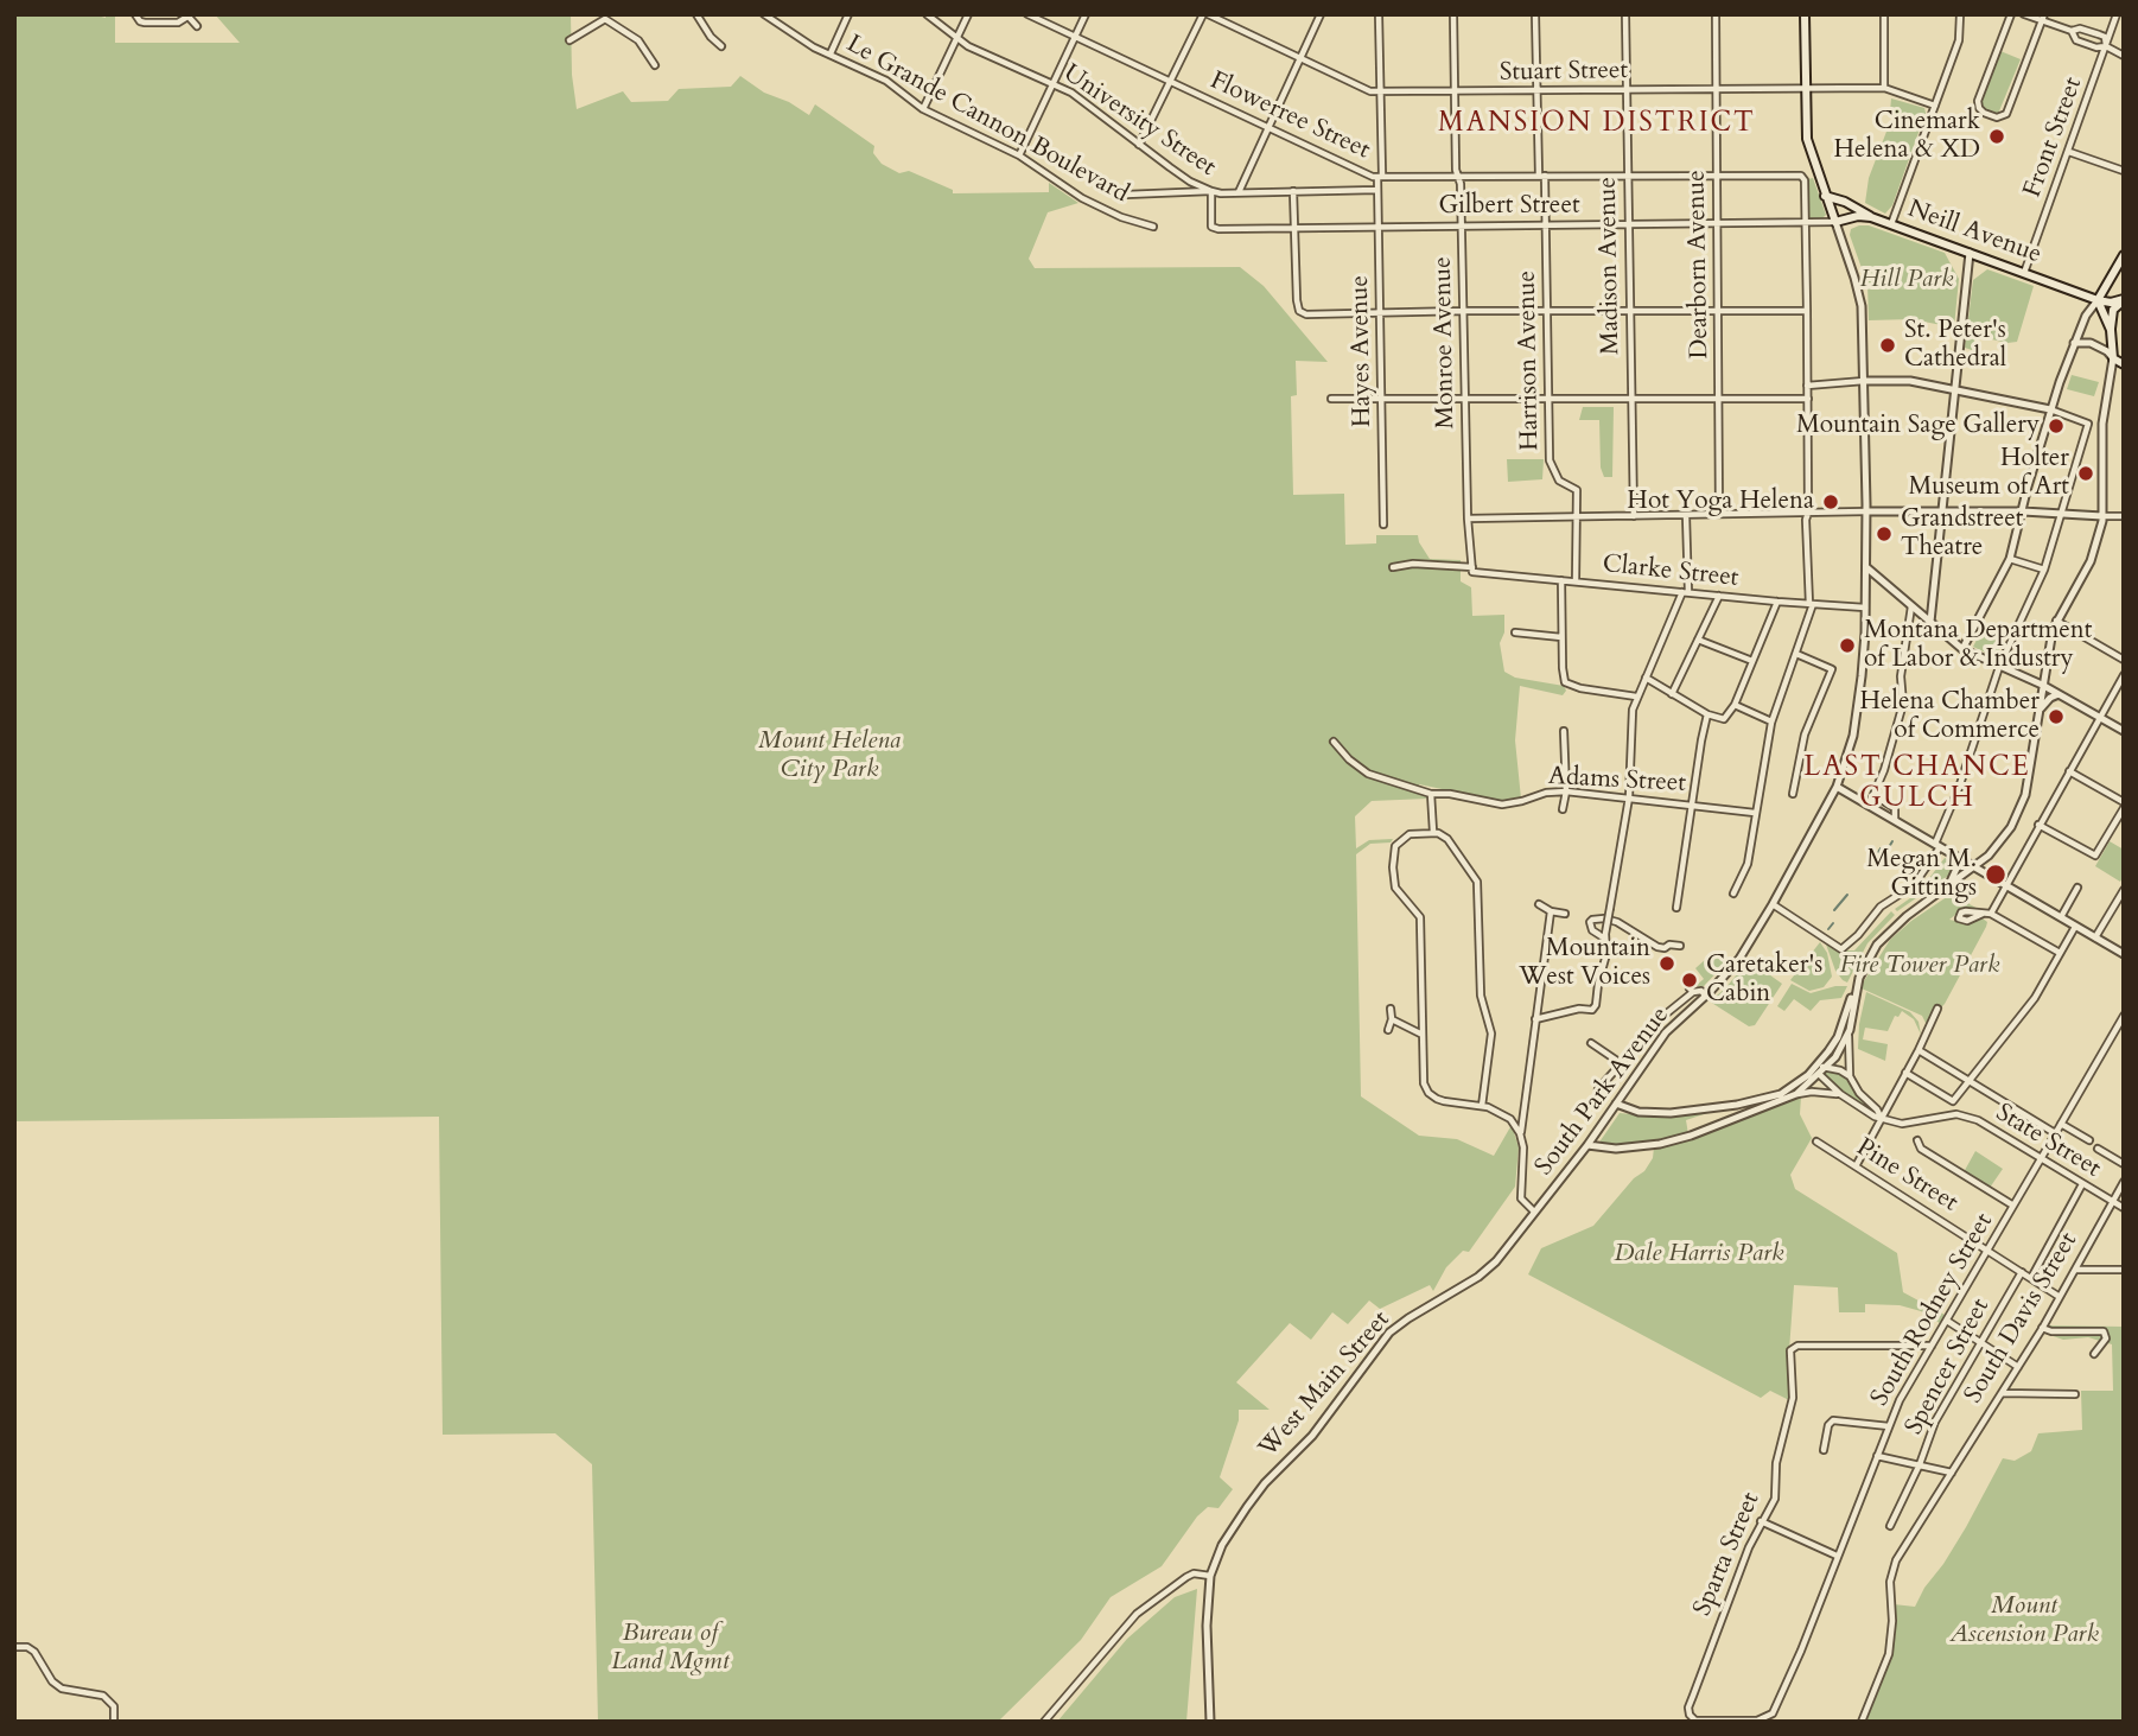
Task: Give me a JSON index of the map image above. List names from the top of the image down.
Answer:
{
  "streets": {
    "main road": ["Neill Avenue"],
    "street": [
      "Stuart Street",
      "Flowerree Street",
      "Le Grande Cannon Boulevard",
      "University Street",
      "Front Street",
      "Gilbert Street",
      "Dearborn Avenue",
      "Madison Avenue",
      "Monroe Avenue",
      "Hayes Avenue",
      "Harrison Avenue",
      "Clarke Street",
      "Adams Street",
      "South Park Avenue",
      "State Street",
      "Pine Street",
      "South Rodney Street",
      "South Davis Street",
      "Spencer Street",
      "West Main Street",
      "Sparta Street"
    ]
  },
  "crossings": [
    ["Stuart Street", "Dearborn Avenue"],
    ["Stuart Street", "Madison Avenue"],
    ["Stuart Street", "Monroe Avenue"],
    ["Stuart Street", "Hayes Avenue"],
    ["Stuart Street", "Harrison Avenue"],
    ["Flowerree Street", "Gilbert Street"],
    ["Flowerree Street", "Dearborn Avenue"],
    ["Flowerree Street", "Madison Avenue"],
    ["Flowerree Street", "Monroe Avenue"],
    ["Flowerree Street", "Hayes Avenue"],
    ["Flowerree Street", "Harrison Avenue"],
    ["University Street", "Gilbert Street"],
    ["Front Street", "Neill Avenue"],
    ["Gilbert Street", "Neill Avenue"],
    ["Gilbert Street", "Dearborn Avenue"],
    ["Gilbert Street", "Madison Avenue"],
    ["Gilbert Street", "Monroe Avenue"],
    ["Gilbert Street", "Hayes Avenue"],
    ["Gilbert Street", "Harrison Avenue"],
    ["Gilbert Street", "South Park Avenue"],
    ["Neill Avenue", "South Park Avenue"],
    ["Monroe Avenue", "Clarke Street"],
    ["Harrison Avenue", "Clarke Street"],
    ["Clarke Street", "South Park Avenue"],
    ["South Park Avenue", "West Main Street"],
    ["State Street", "South Rodney Street"],
    ["State Street", "South Davis Street"],
    ["Pine Street", "South Rodney Street"],
    ["Pine Street", "South Davis Street"],
    ["Pine Street", "Spencer Street"],
    ["South Rodney Street", "Sparta Street"]
  ],
  "districts": ["MANSION DISTRICT", "LAST CHANCE GULCH"],
  "parks": [
    "Hill Park",
    "Mount Helena City Park",
    "Fire Tower Park",
    "Dale Harris Park",
    "Mount Ascension Park",
    "Bureau of Land Mgmt"
  ],
  "places": [
    "Cinemark Helena & XD",
    "St. Peter's Cathedral",
    "Mountain Sage Gallery",
    "Holter Museum of Art",
    "Hot Yoga Helena",
    "Grandstreet Theatre",
    "Montana Department of Labor & Industry",
    "Helena Chamber of Commerce",
    "Megan M. Gittings",
    "Mountain West Voices",
    "Caretaker's Cabin"
  ]
}
